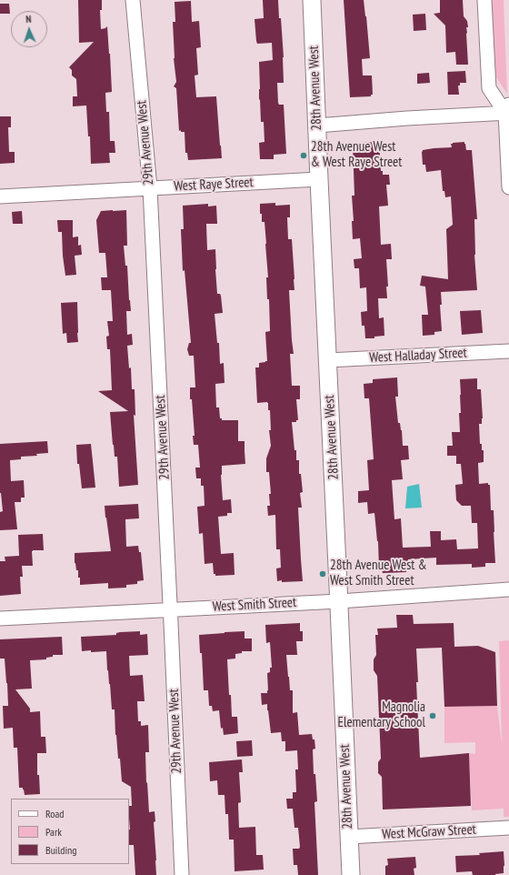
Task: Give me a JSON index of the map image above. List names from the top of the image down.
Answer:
{
  "streets": {
    "street": [
      "28th Avenue West",
      "29th Avenue West",
      "West Raye Street",
      "West Halladay Street",
      "West Smith Street",
      "West McGraw Street"
    ]
  },
  "crossings": [
    ["28th Avenue West", "West Raye Street"],
    ["28th Avenue West", "West Halladay Street"],
    ["28th Avenue West", "West Smith Street"],
    ["28th Avenue West", "West McGraw Street"],
    ["29th Avenue West", "West Raye Street"],
    ["29th Avenue West", "West Smith Street"]
  ],
  "places": ["28th Avenue West & West Raye Street", "28th Avenue West & West Smith Street", "Magnolia Elementary School"],
  "legend": ["Road", "Park", "Building"],
  "north": "top"
}
